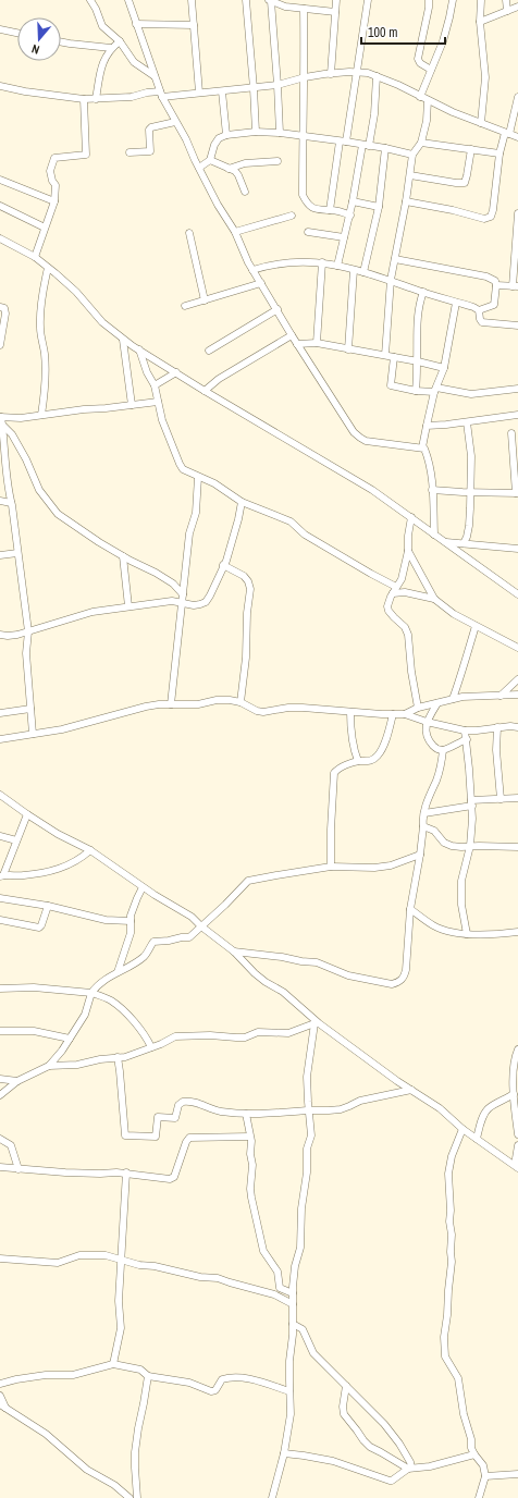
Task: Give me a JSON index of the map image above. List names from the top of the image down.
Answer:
{
  "scale_bar": "100 m",
  "north": "bottom"
}
